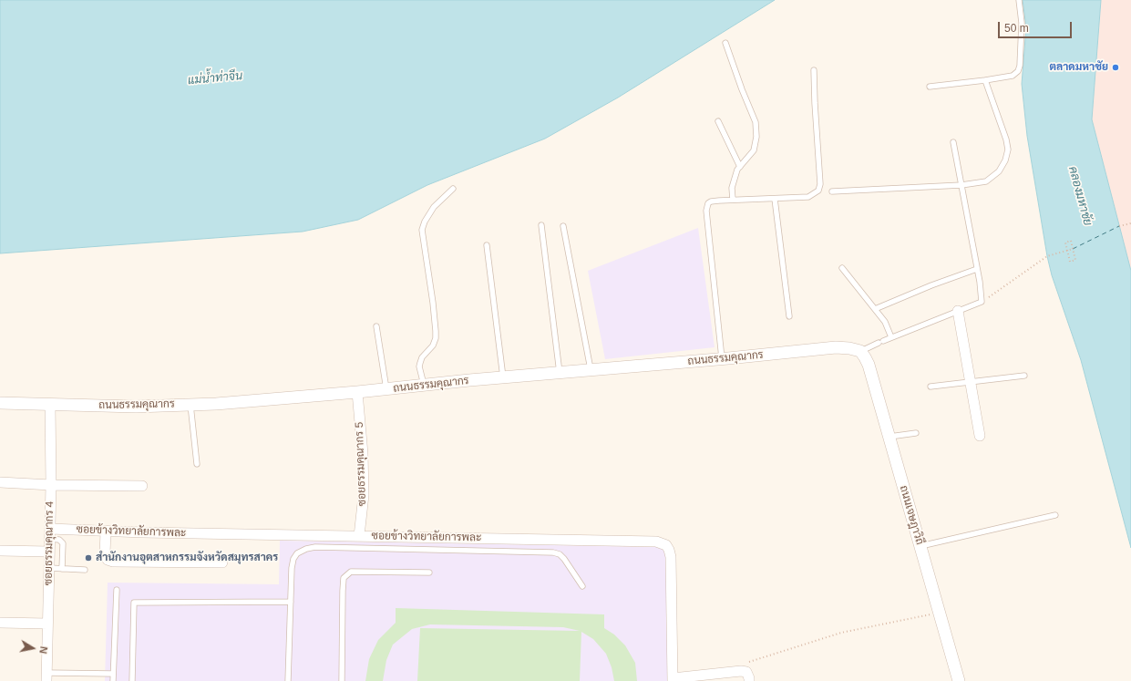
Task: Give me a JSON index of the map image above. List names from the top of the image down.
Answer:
{
  "streets": {
    "street": [
      "ถนนธรรมคุณากร",
      "ซอยธรรมคุณากร 5",
      "ถนนเจษฎาวิถี",
      "ซอยข้างวิทยาลัยการพละ",
      "ซอยธรรมคุณากร 4"
    ]
  },
  "crossings": [
    ["ถนนธรรมคุณากร", "ซอยธรรมคุณากร 5"],
    ["ถนนธรรมคุณากร", "ถนนเจษฎาวิถี"],
    ["ถนนธรรมคุณากร", "ซอยธรรมคุณากร 4"],
    ["ซอยธรรมคุณากร 5", "ซอยข้างวิทยาลัยการพละ"],
    ["ซอยข้างวิทยาลัยการพละ", "ซอยธรรมคุณากร 4"]
  ],
  "water": ["แม่น้ำท่าจีน", "คลองมหาชัย"],
  "places": ["ตลาดมหาชัย", "สำนักงานอุตสาหกรรมจังหวัดสมุทรสาคร"],
  "scale_bar": "50 m",
  "north": "right"
}
